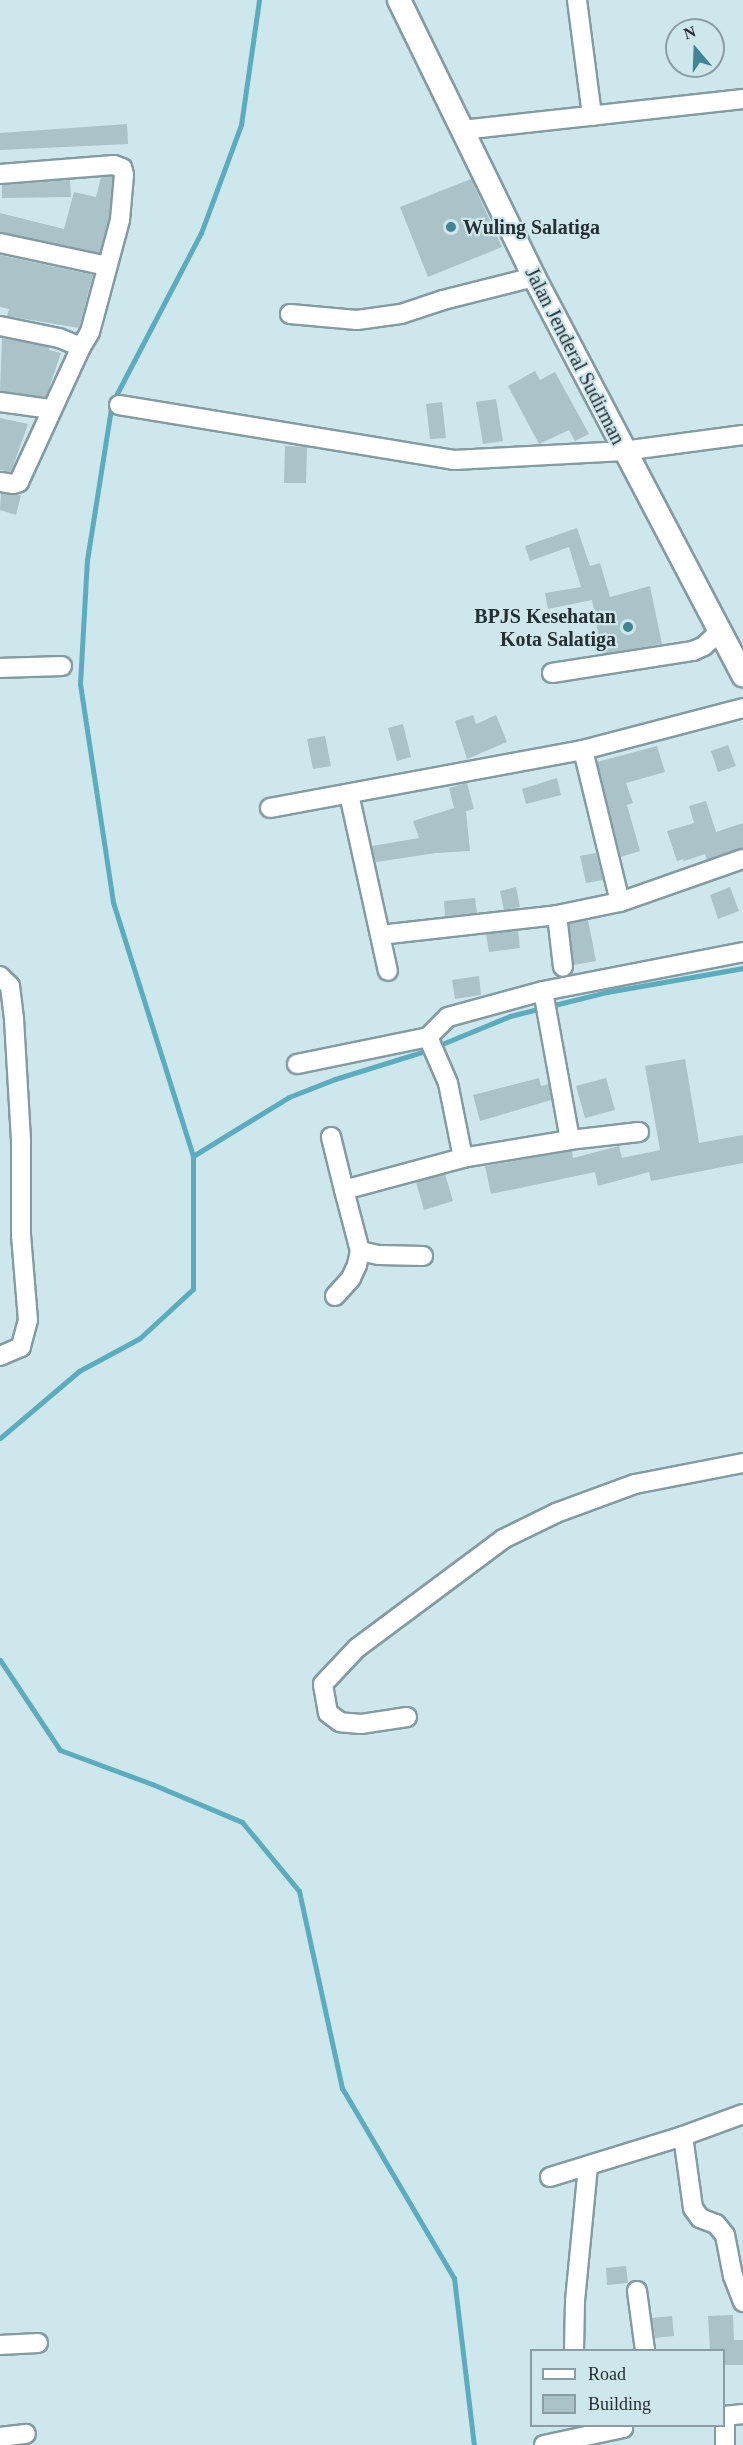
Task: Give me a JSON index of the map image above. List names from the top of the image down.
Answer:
{
  "streets": {
    "main road": ["Jalan Jenderal Sudirman"]
  },
  "places": ["Wuling Salatiga", "BPJS Kesehatan Kota Salatiga"],
  "legend": ["Road", "Building"],
  "north": "top"
}
